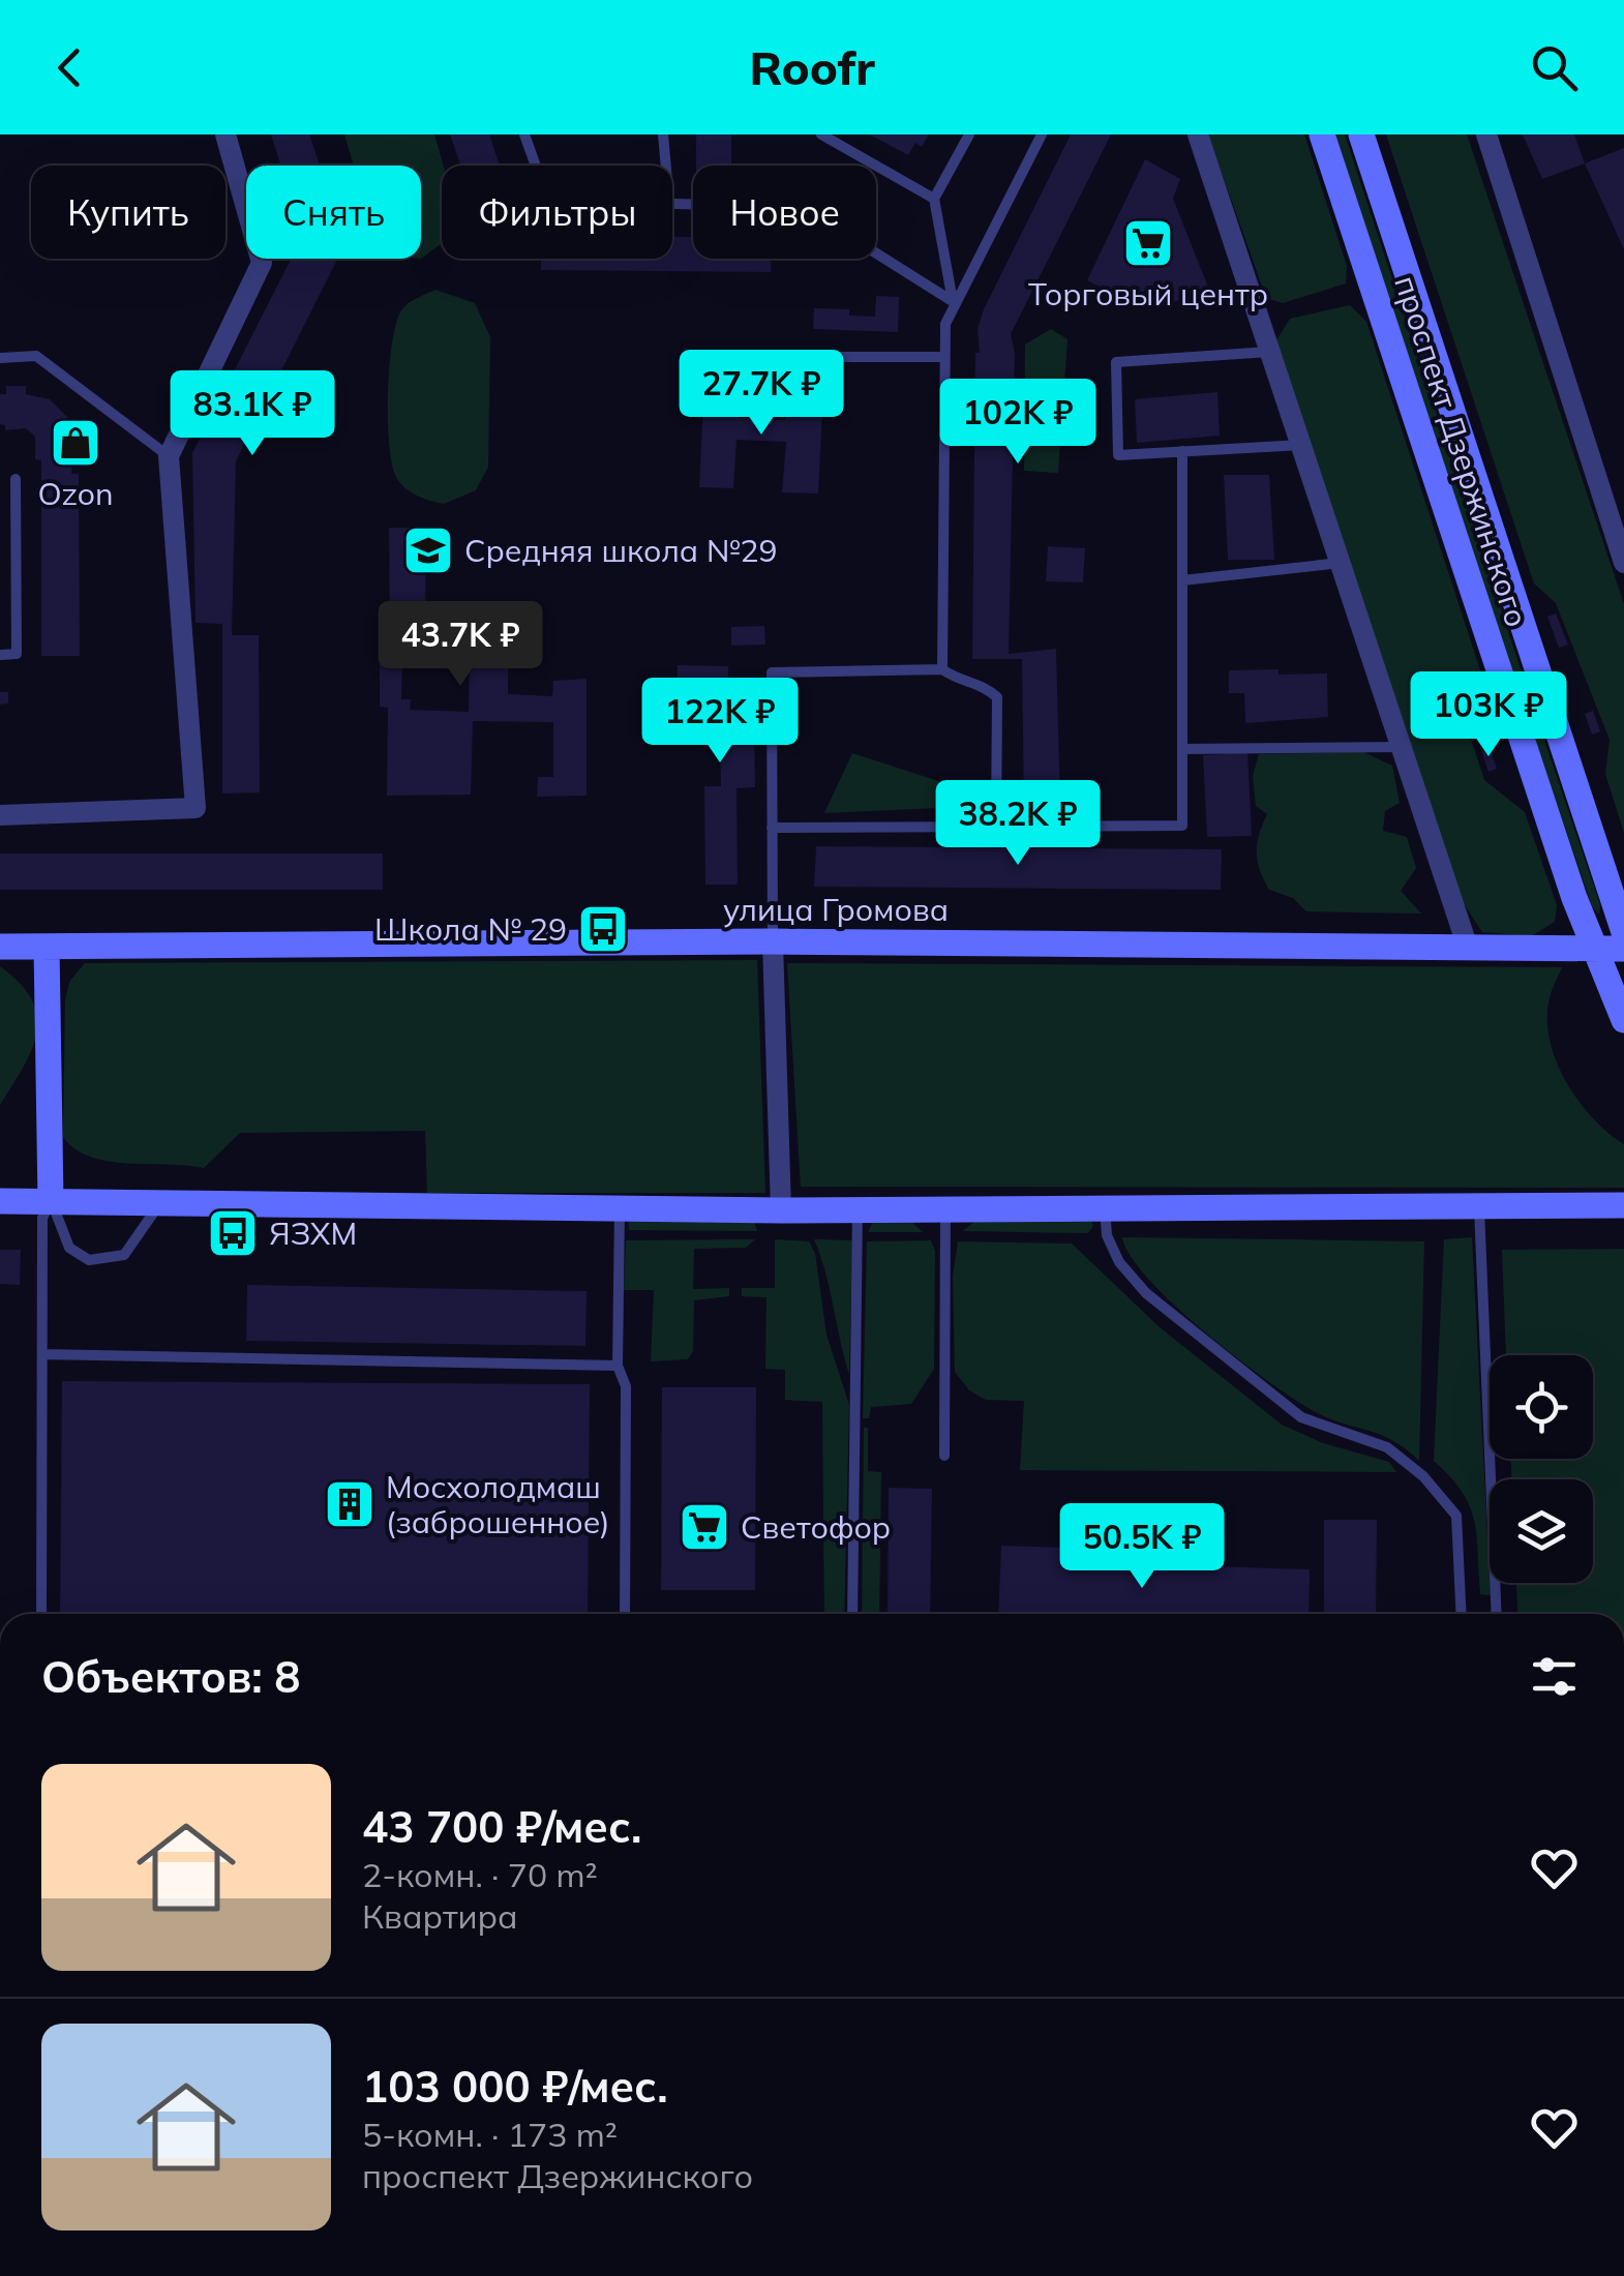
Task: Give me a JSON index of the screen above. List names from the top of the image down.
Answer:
{
  "streets": {
    "street": ["проспект Дзержинского", "улица Громова"]
  },
  "crossings": [
    ["проспект Дзержинского", "улица Громова"]
  ],
  "places": {
    "supermarket": ["Торговый центр", "Светофор"],
    "shop": ["Ozon"],
    "school or university": ["Средняя школа №29"],
    "bus stop": ["Школа № 29", "ЯЗХМ"],
    "building": ["Мосхолодмаш (заброшенное)"]
  },
  "page": {
    "header": "Roofr",
    "chip": [
      "Купить",
      "Снять",
      "Фильтры",
      "Новое"
    ],
    "price": [
      "27.7K ₽",
      "83.1K ₽",
      "102K ₽",
      "43.7K ₽",
      "103K ₽",
      "122K ₽",
      "38.2K ₽",
      "50.5K ₽"
    ],
    "heading": "Объектов: 8",
    "list": [
      {
        "name": "43 700 ₽/мес.",
        "note": "2-комн. · 70 m² · Квартира"
      },
      {
        "name": "103 000 ₽/мес.",
        "note": "5-комн. · 173 m² · проспект Дзержинского"
      }
    ]
  }
}
